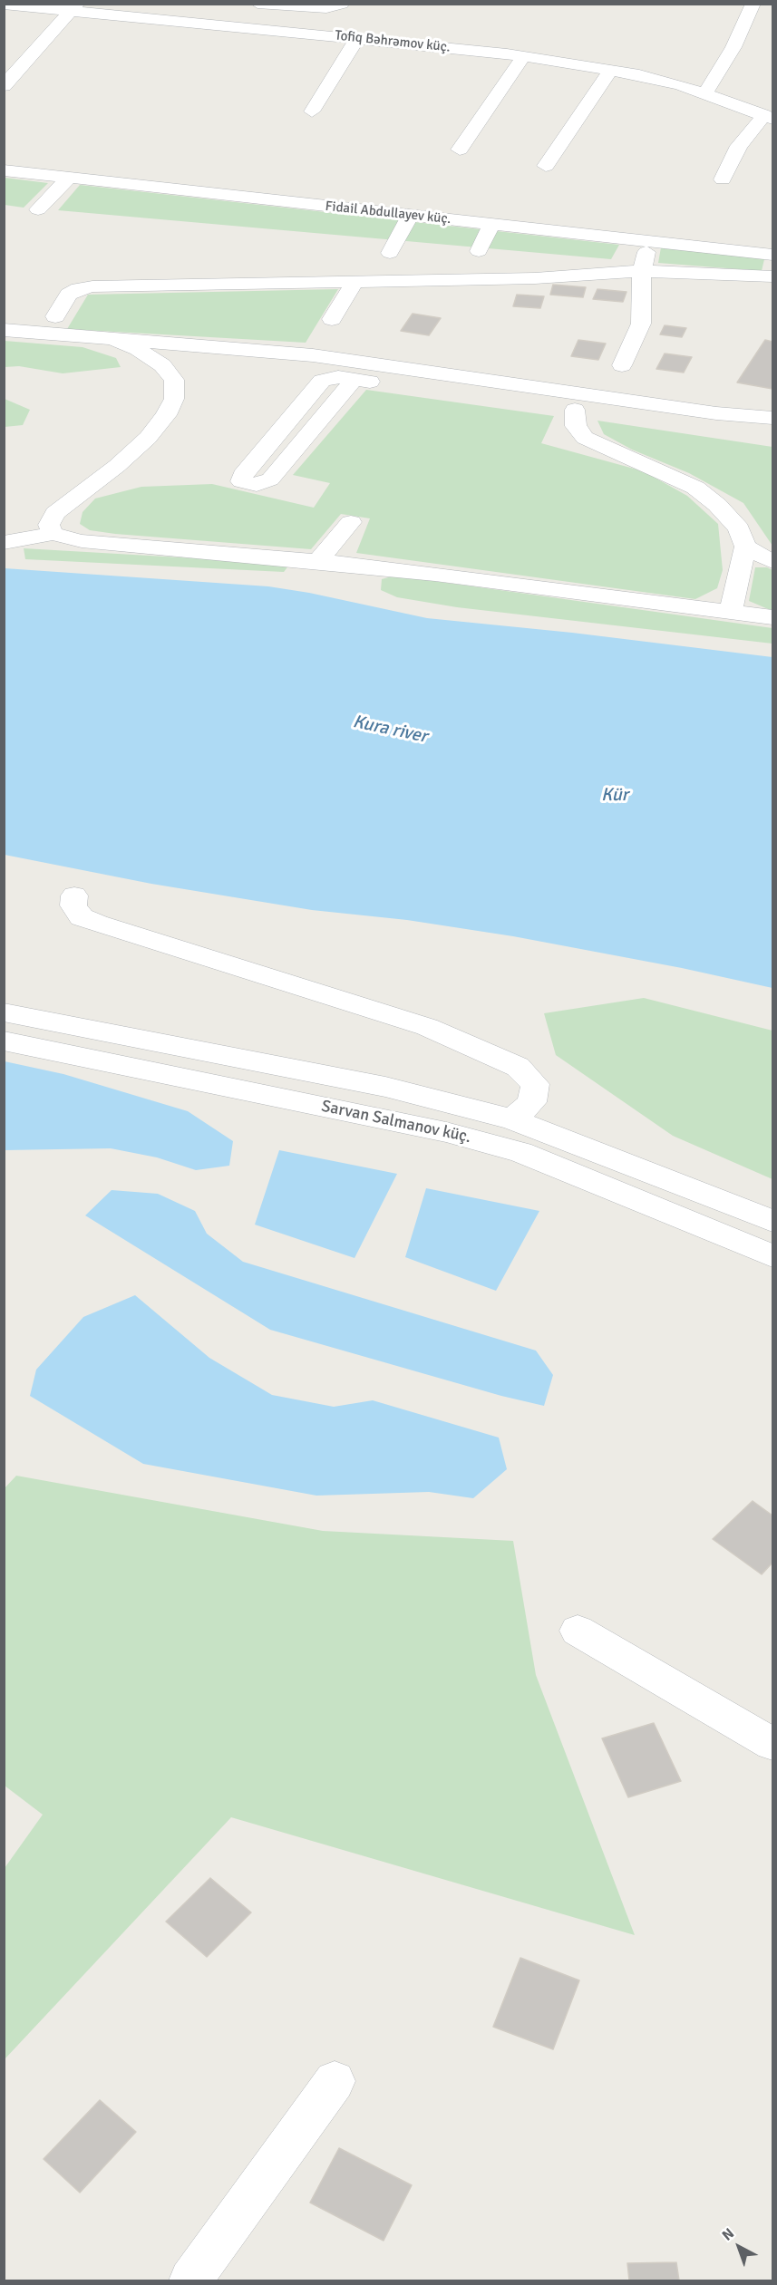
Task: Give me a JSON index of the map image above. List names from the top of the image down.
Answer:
{
  "streets": {
    "street": ["Tofiq Bəhrəmov küç.", "Fidail Abdullayev küç.", "Sarvan Salmanov küç."]
  },
  "water": ["Kura river", "Kür"],
  "north": "top left"
}
